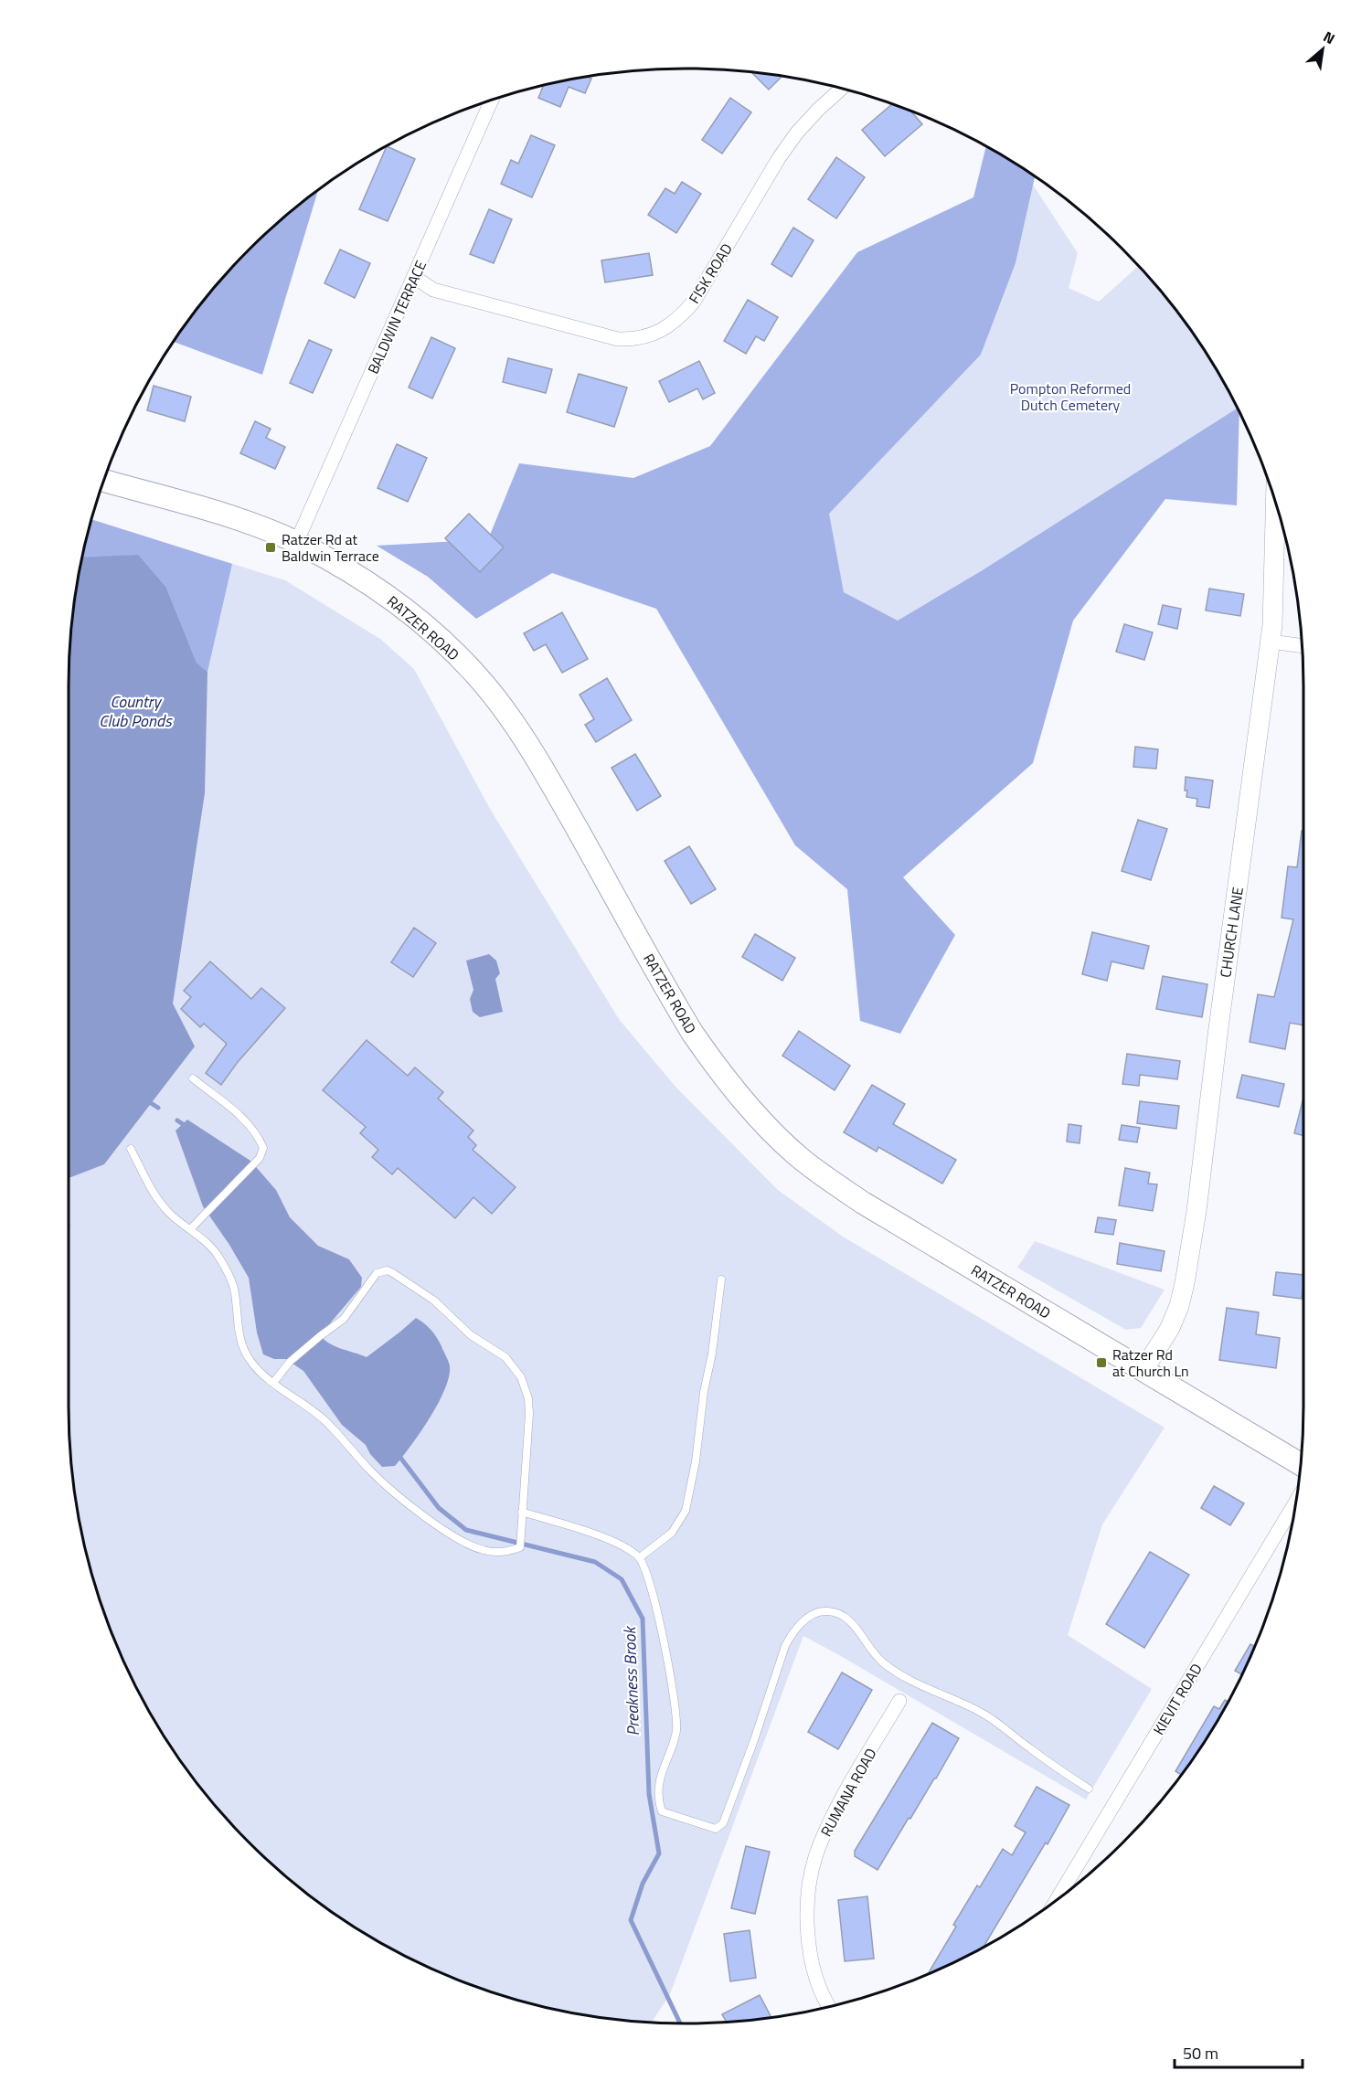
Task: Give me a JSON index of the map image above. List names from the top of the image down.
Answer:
{
  "streets": {
    "main road": ["RATZER ROAD"],
    "street": [
      "FISK ROAD",
      "BALDWIN TERRACE",
      "CHURCH LANE",
      "KIEVIT ROAD",
      "RUMANA ROAD"
    ]
  },
  "crossings": [
    ["FISK ROAD", "BALDWIN TERRACE"],
    ["BALDWIN TERRACE", "RATZER ROAD"],
    ["RATZER ROAD", "CHURCH LANE"]
  ],
  "water": ["Country Club Ponds", "Preakness Brook"],
  "parks": ["Pompton Reformed Dutch Cemetery"],
  "places": {
    "transit": ["Ratzer Rd at Baldwin Terrace", "Ratzer Rd at Church Ln"]
  },
  "scale_bar": "50 m",
  "north": "top right"
}
